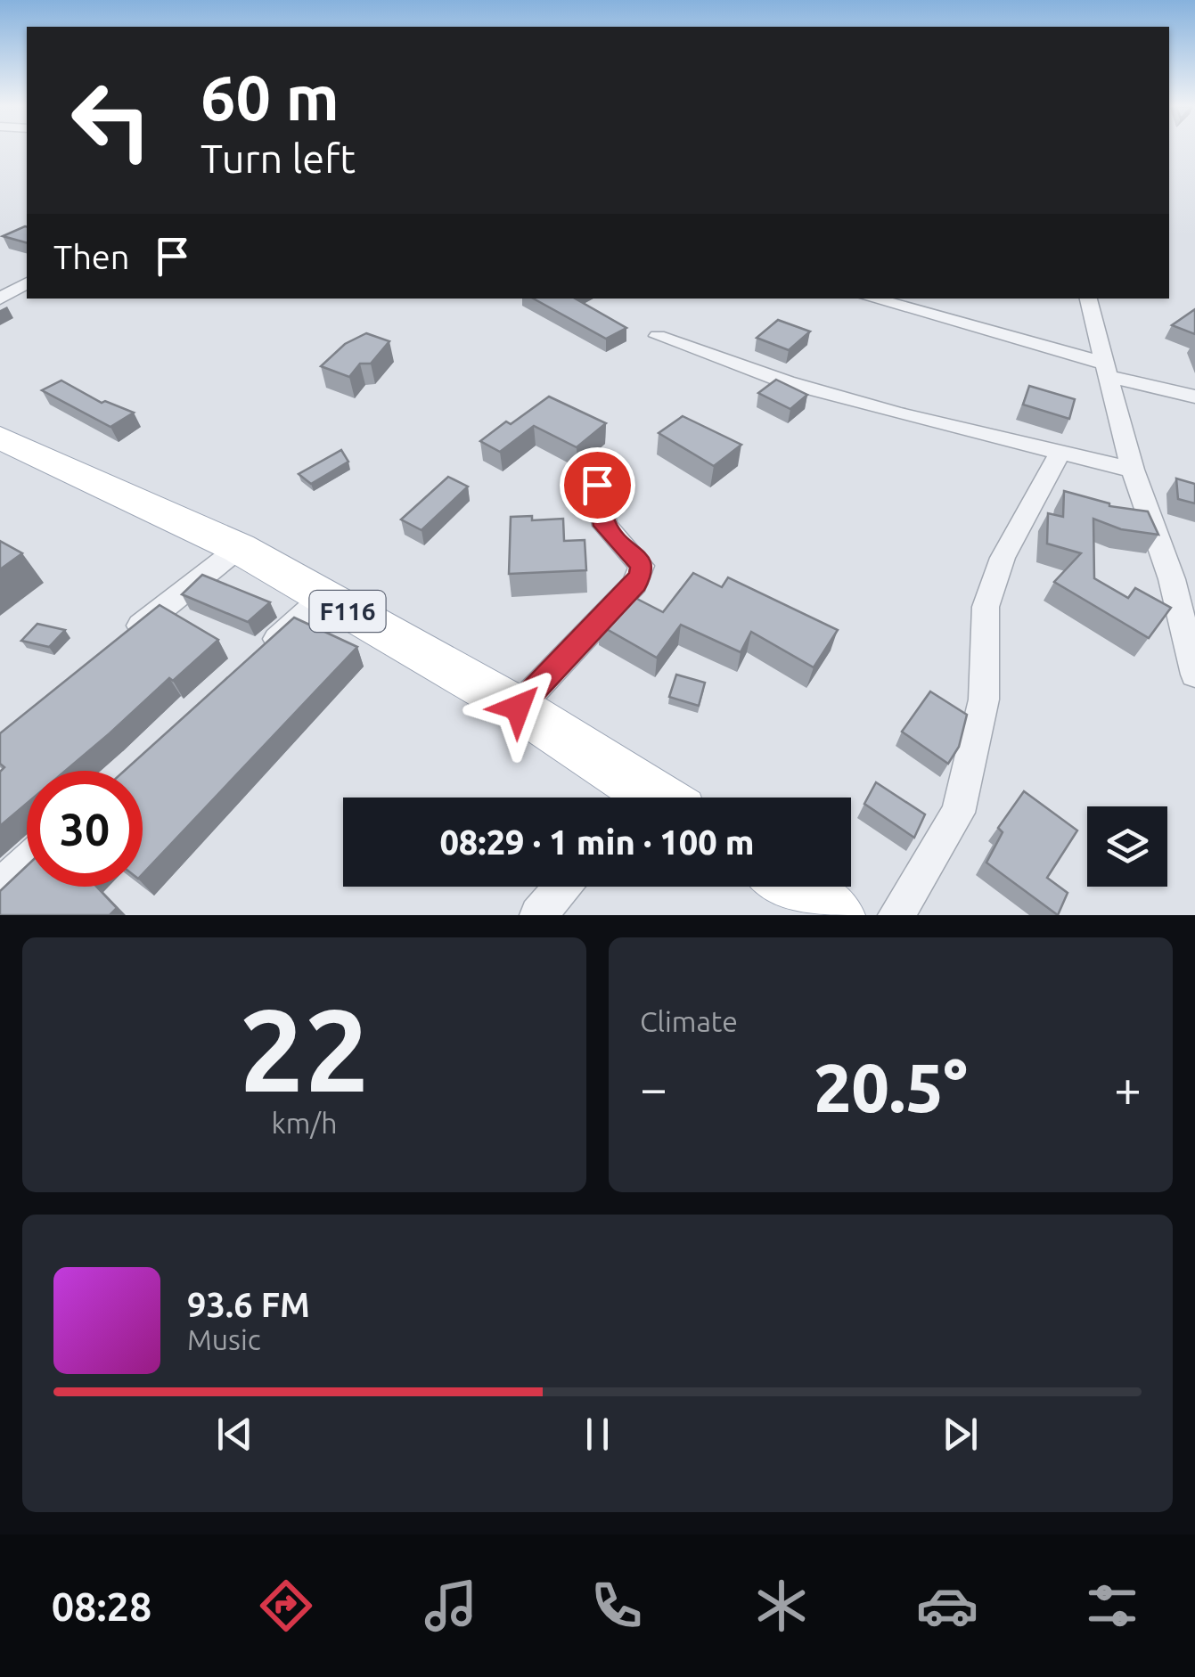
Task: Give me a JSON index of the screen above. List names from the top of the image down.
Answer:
{
  "streets": {
    "main road": ["F116"]
  },
  "page": {
    "turn": ["60 m", "Turn left"],
    "then": "Then",
    "limit": "30",
    "trip": "08:29 · 1 min · 100 m",
    "tile": [
      ["22", "km/h"],
      "Climate"
    ],
    "heat": ["−", "20.5°", "+"],
    "song": ["93.6 FM", "Music"],
    "tabs": "08:28"
  }
}
